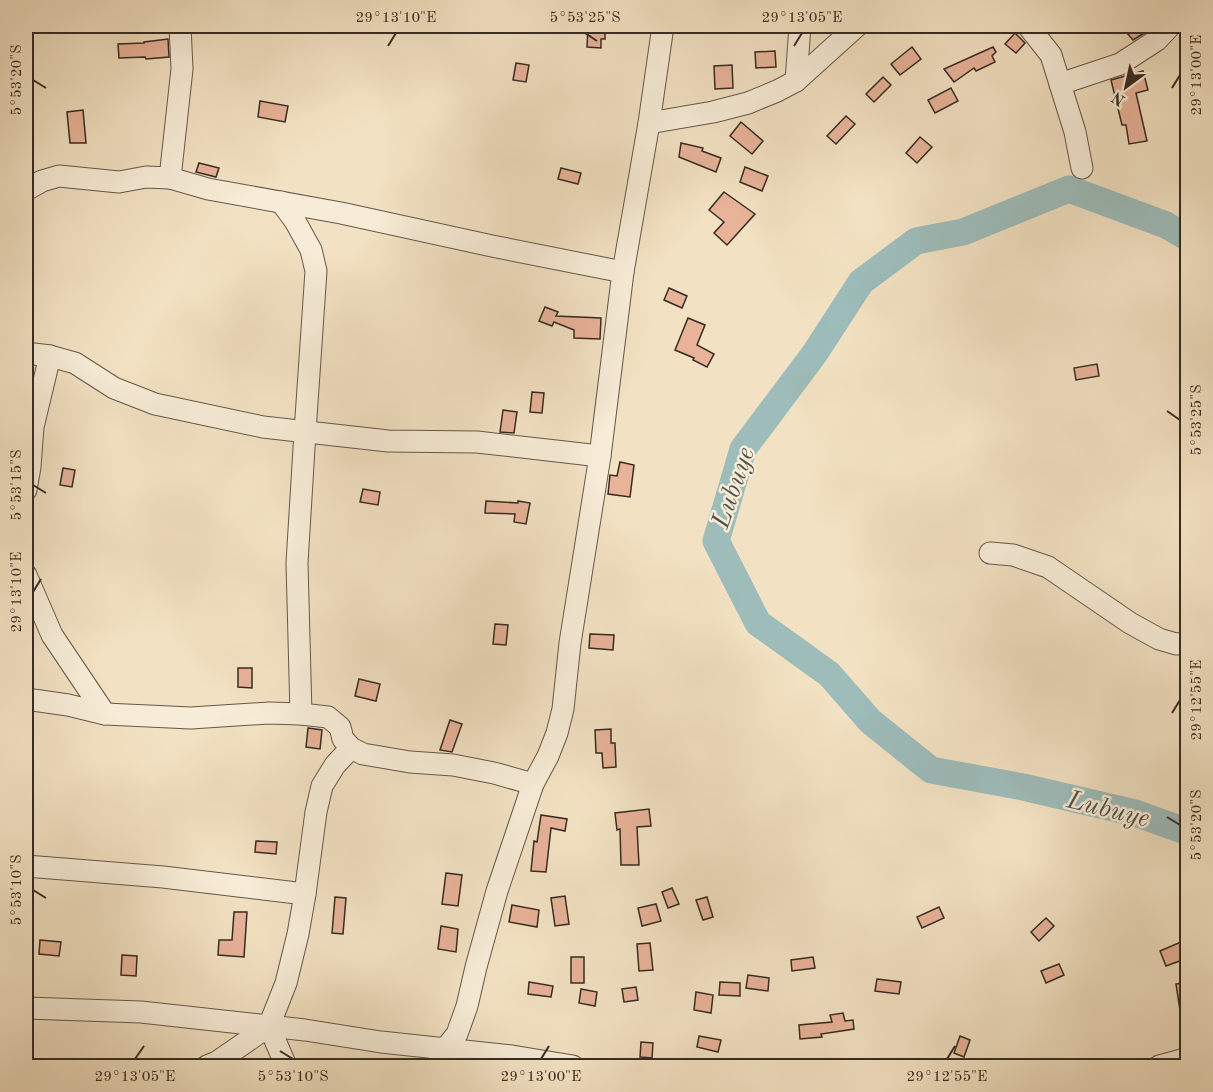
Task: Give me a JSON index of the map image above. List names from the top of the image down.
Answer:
{
  "water": ["Lubuye"],
  "north": "bottom left",
  "coordinates": [
    "29°13'10\"E",
    "5°53'25\"S",
    "29°13'05\"E",
    "29°13'00\"E",
    "5°53'20\"S",
    "5°53'15\"S",
    "29°12'55\"E",
    "5°53'10\"S"
  ]
}
